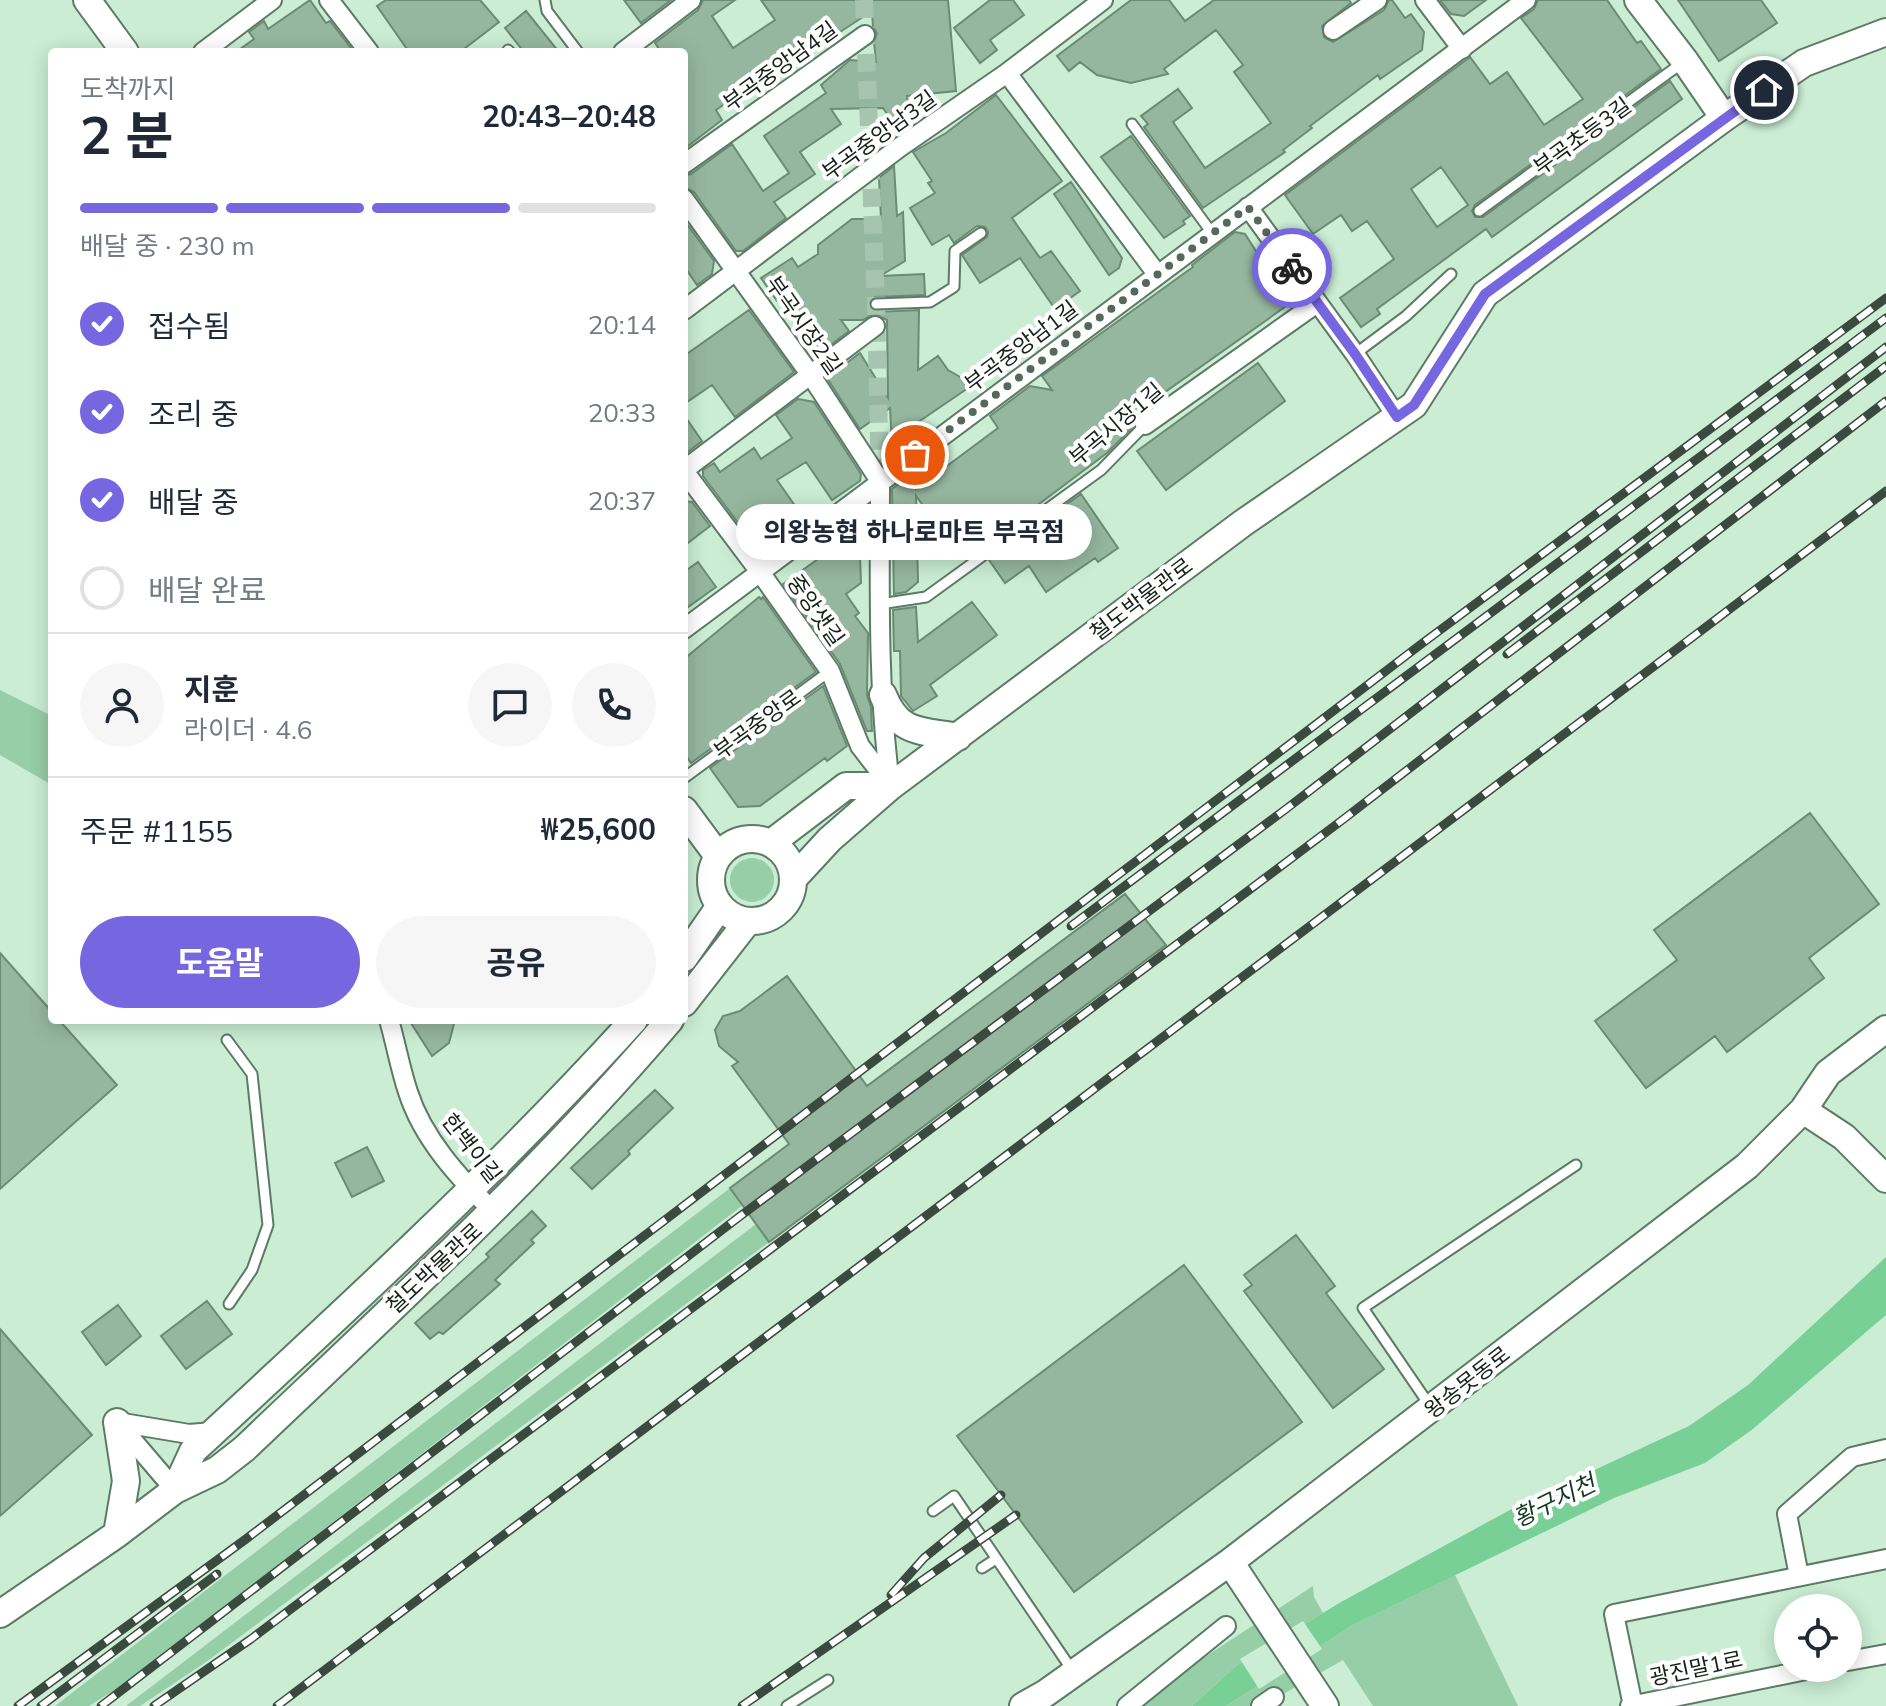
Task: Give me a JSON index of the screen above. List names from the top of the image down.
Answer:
{
  "streets": {
    "street": [
      "부곡중앙남4길",
      "부곡중앙남3길",
      "부곡시장2길",
      "부곡중앙남1길",
      "부곡시장1길",
      "철도박물관로",
      "중앙샛길",
      "한백이길",
      "왕송못동로",
      "광진말1로"
    ],
    "lane": ["부곡초등3길", "부곡중앙로"]
  },
  "crossings": [
    ["부곡중앙남3길", "부곡시장2길"],
    ["부곡시장2길", "부곡중앙남1길"],
    ["부곡중앙남1길", "중앙샛길"],
    ["철도박물관로", "중앙샛길"],
    ["철도박물관로", "한백이길"],
    ["중앙샛길", "부곡중앙로"]
  ],
  "water": ["황구지천"],
  "places": ["의왕농협 하나로마트 부곡점"],
  "page": {
    "heading": ["2 분", "도착까지", "20:43–20:48"],
    "panel": [
      "지훈",
      "라이더 · 4.6",
      "주문 #1155",
      "₩25,600"
    ],
    "bar": "배달 중 · 230 m",
    "list": [
      ["접수됨", "20:14"],
      ["조리 중", "20:33"],
      ["배달 중", "20:37"],
      "배달 완료"
    ],
    "bubble": "의왕농협 하나로마트 부곡점",
    "buttons": ["도움말", "공유"]
  }
}
